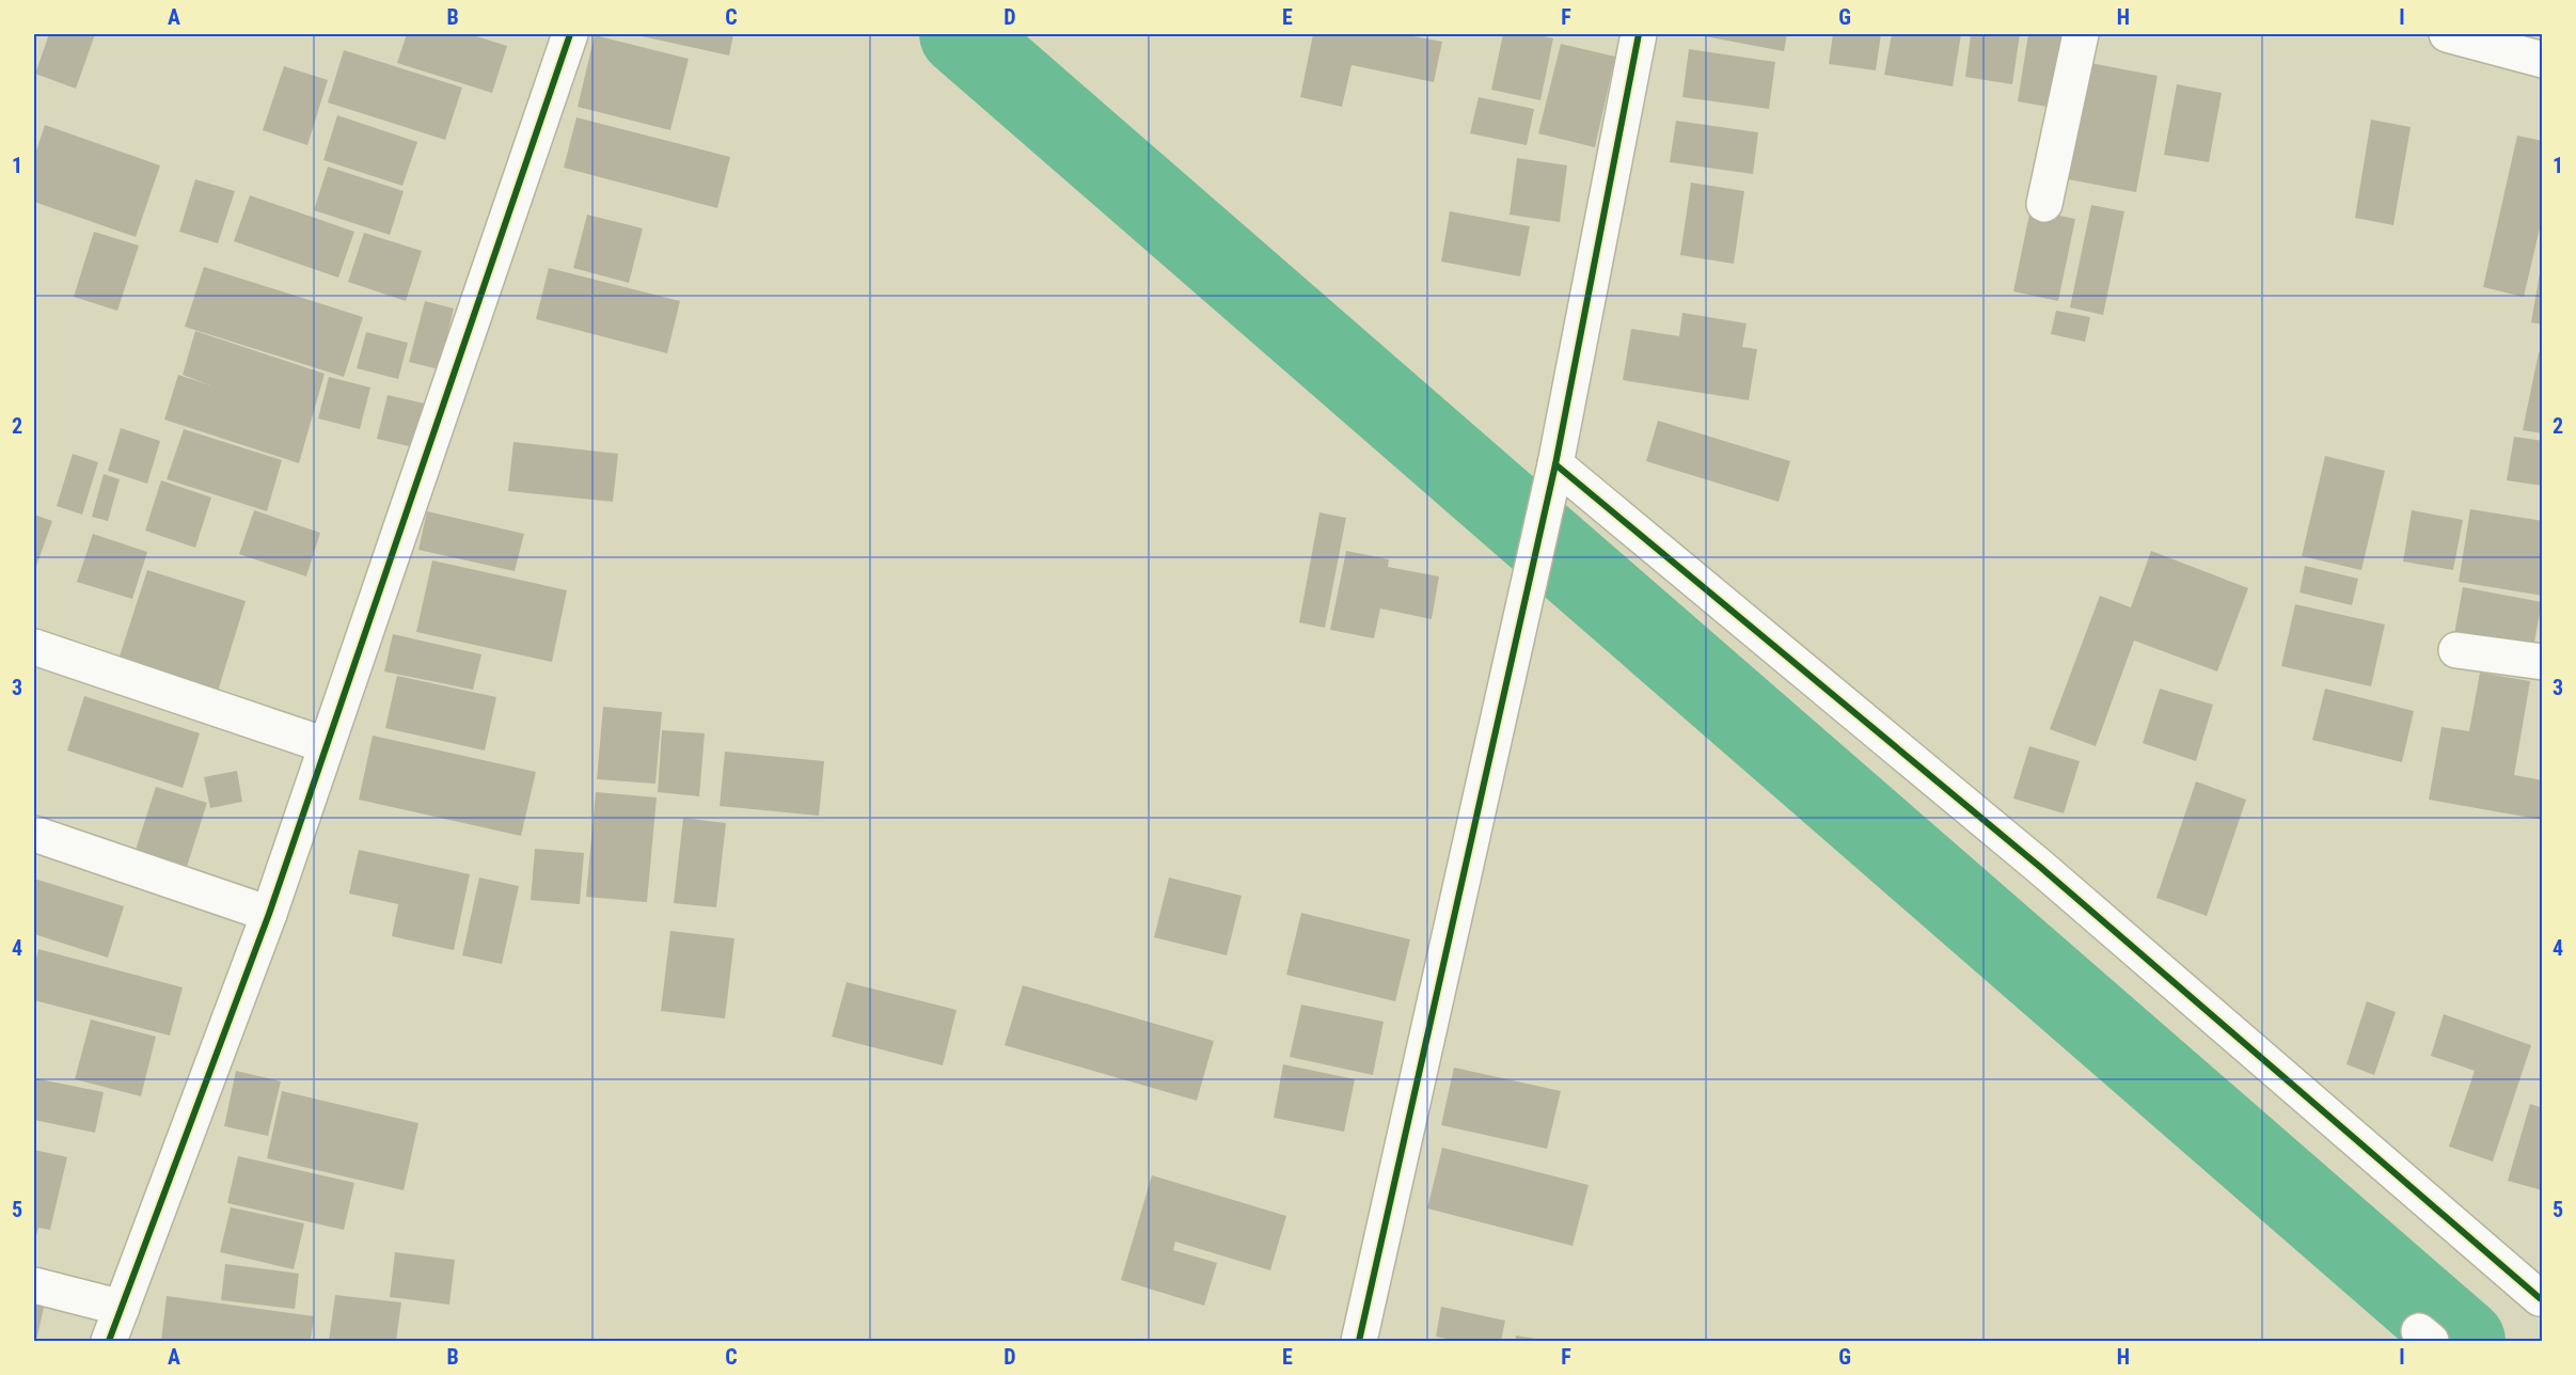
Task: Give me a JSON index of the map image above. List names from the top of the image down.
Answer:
{
  "grid": {
    "columns": [
      "A",
      "B",
      "C",
      "D",
      "E",
      "F",
      "G",
      "H",
      "I"
    ],
    "rows": [
      "1",
      "2",
      "3",
      "4",
      "5"
    ]
  }
}
